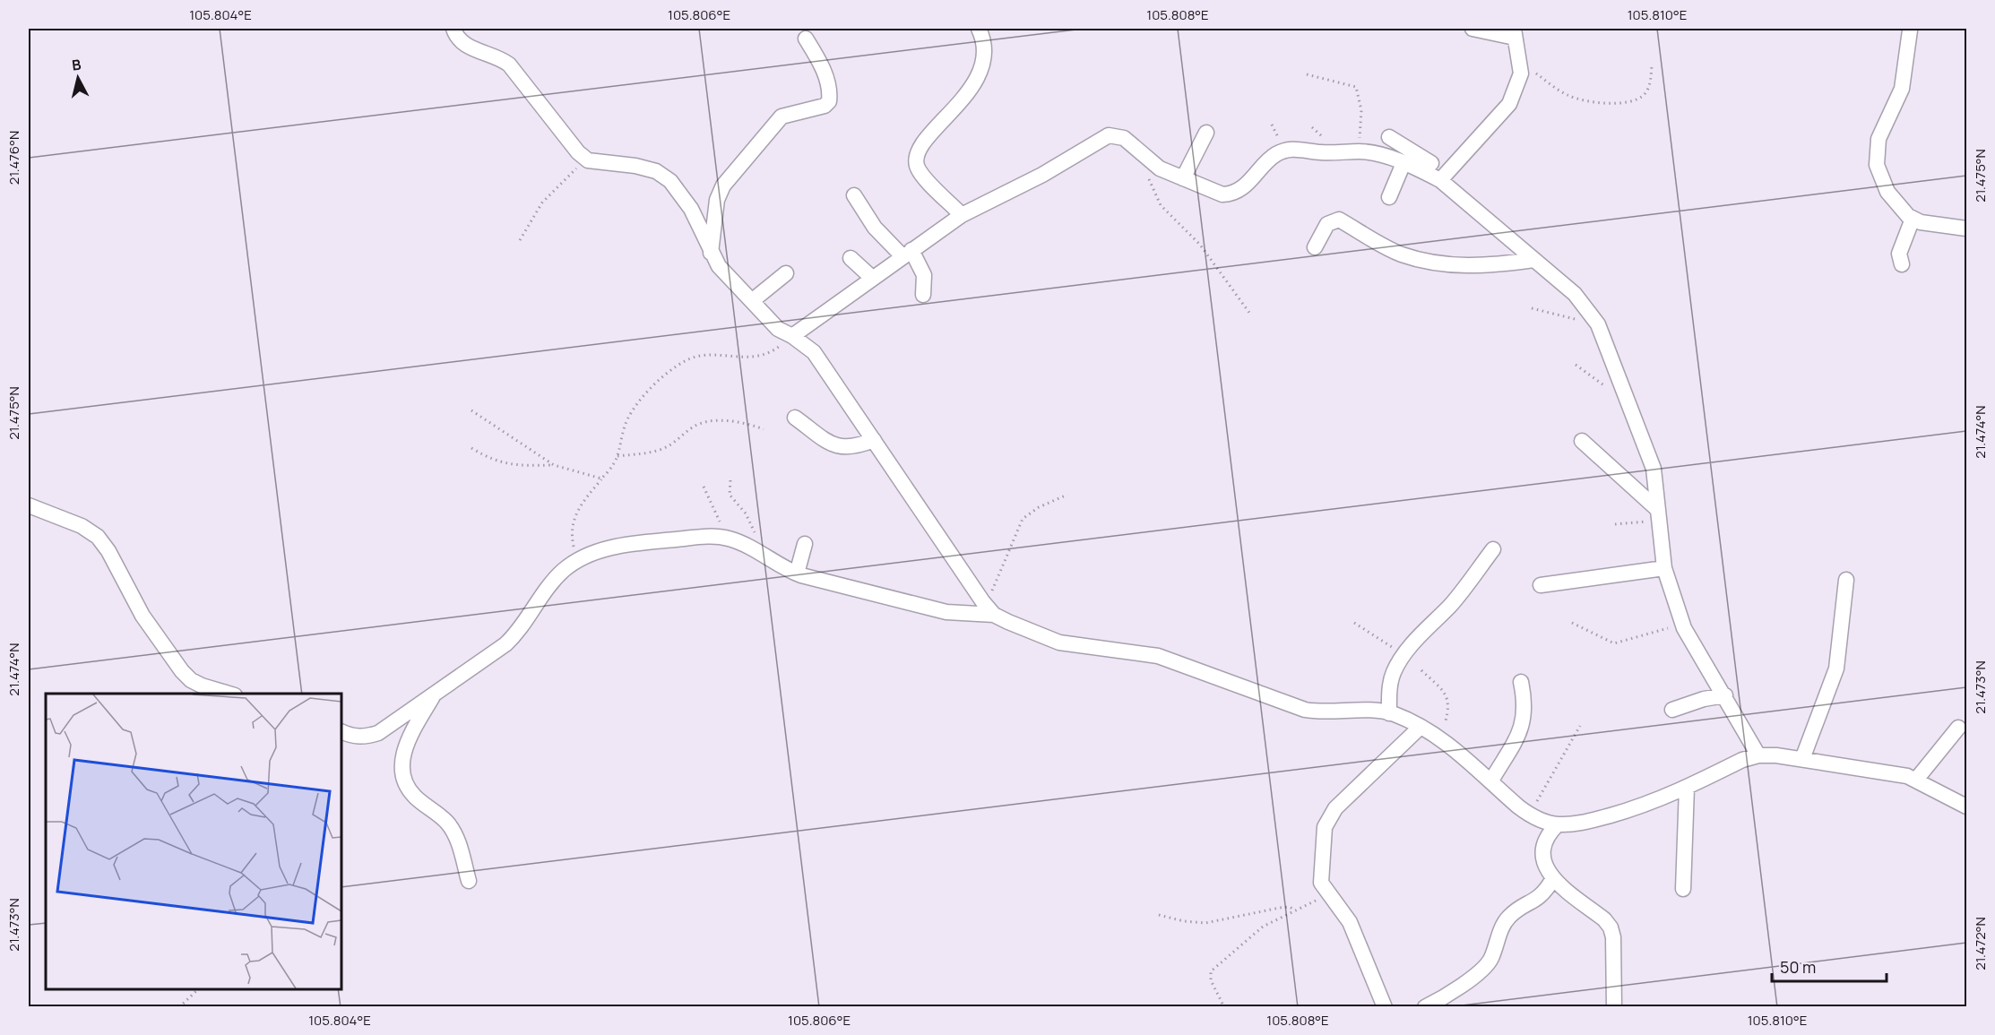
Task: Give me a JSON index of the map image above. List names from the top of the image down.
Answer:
{
  "scale_bar": "50 m",
  "north": "top",
  "coordinates": [
    "105.804°E",
    "105.806°E",
    "105.808°E",
    "105.810°E",
    "21.476°N",
    "21.475°N",
    "21.474°N",
    "21.473°N",
    "21.472°N"
  ]
}
